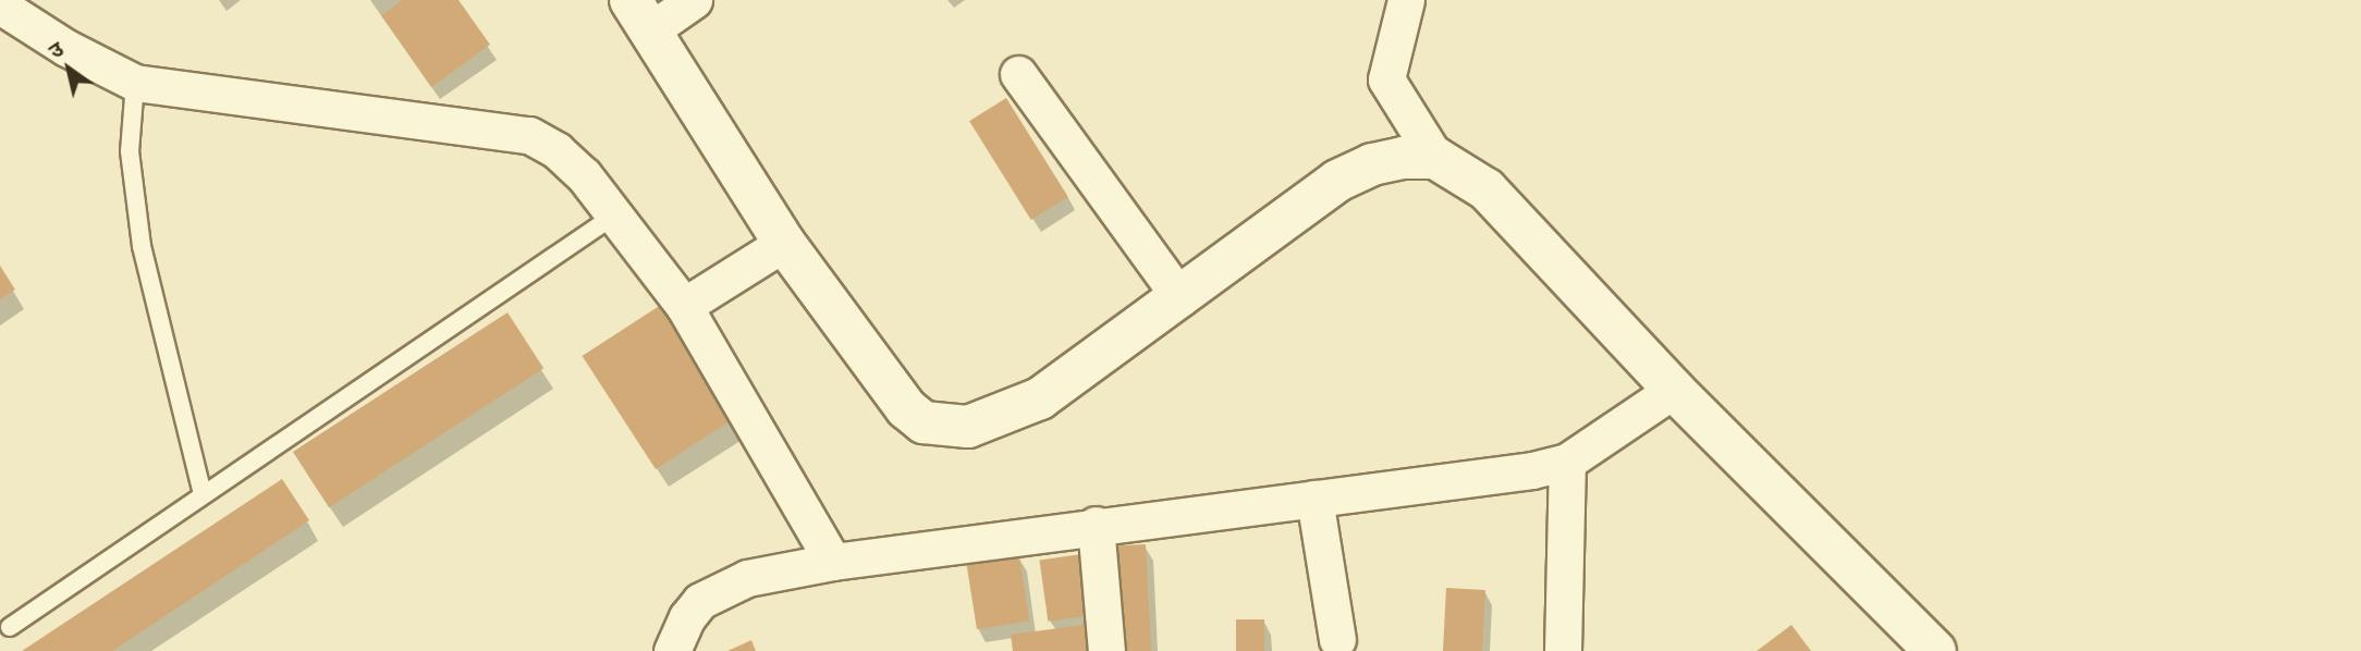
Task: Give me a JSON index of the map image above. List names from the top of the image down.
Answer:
{
  "north": "top left"
}
